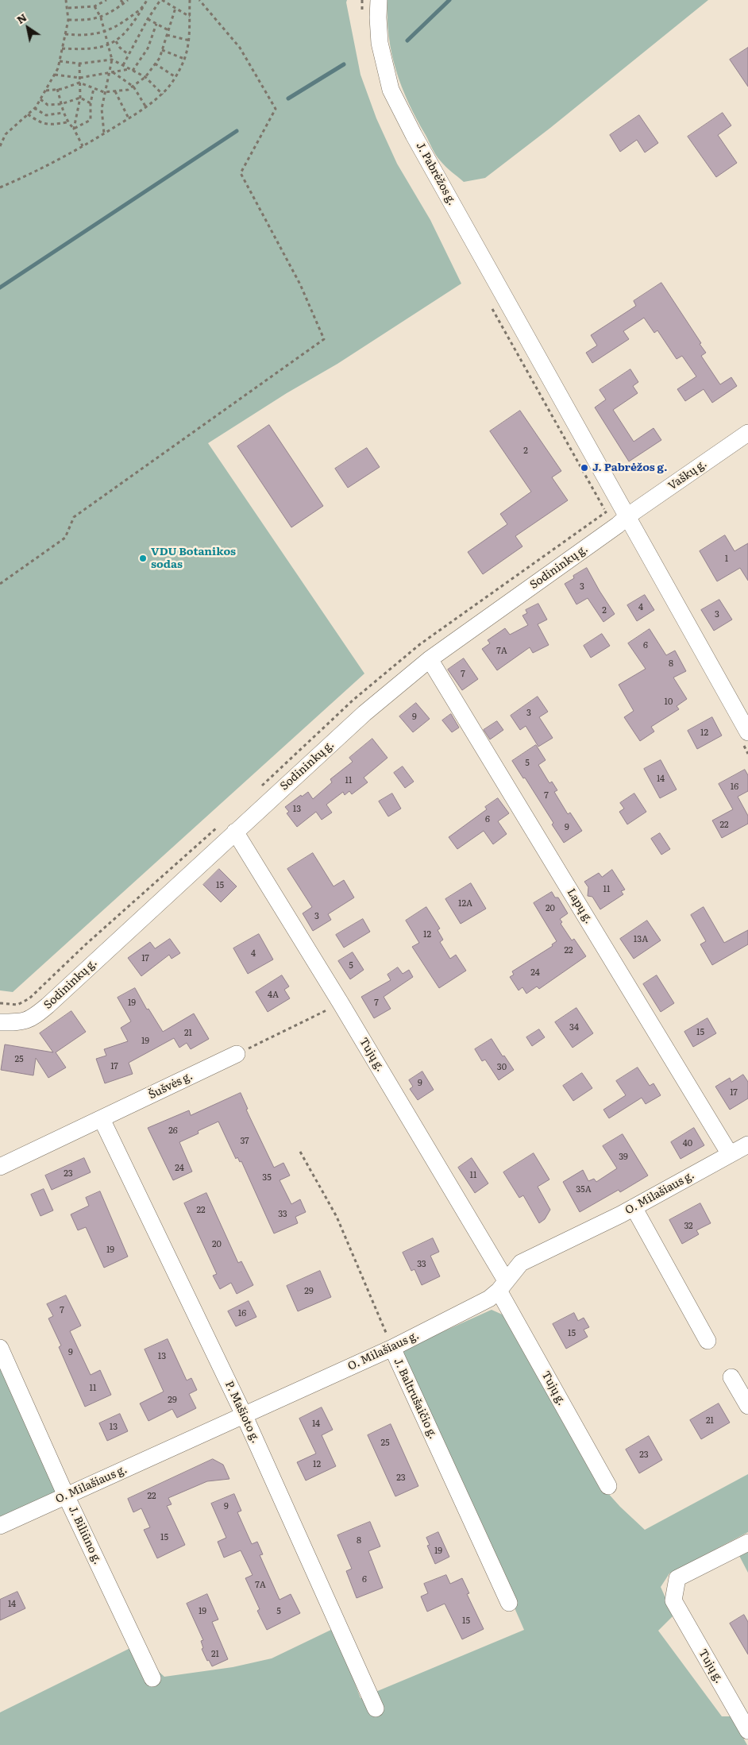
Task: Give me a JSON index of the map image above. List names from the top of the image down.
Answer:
{
  "streets": {
    "street": [
      "J. Pabrėžos g.",
      "Vaškų g.",
      "Sodininkų g.",
      "Lapų g.",
      "Tujų g.",
      "Šušvės g.",
      "O. Milašiaus g.",
      "J. Baltrušaičio g.",
      "P. Mašioto g.",
      "J. Biliūno g."
    ]
  },
  "crossings": [
    ["J. Pabrėžos g.", "Vaškų g."],
    ["J. Pabrėžos g.", "Sodininkų g."],
    ["Vaškų g.", "Sodininkų g."],
    ["Sodininkų g.", "Lapų g."],
    ["Sodininkų g.", "Tujų g."],
    ["Lapų g.", "O. Milašiaus g."],
    ["Tujų g.", "O. Milašiaus g."],
    ["Šušvės g.", "P. Mašioto g."],
    ["O. Milašiaus g.", "J. Baltrušaičio g."],
    ["O. Milašiaus g.", "P. Mašioto g."],
    ["O. Milašiaus g.", "J. Biliūno g."]
  ],
  "places": ["J. Pabrėžos g.", "VDU Botanikos sodas"],
  "house_numbers": [
    "2",
    "1",
    "3",
    "4",
    "2",
    "3",
    "6",
    "7A",
    "8",
    "7",
    "10",
    "3",
    "9",
    "12",
    "5",
    "14",
    "11",
    "16",
    "7",
    "13",
    "6",
    "22",
    "9",
    "15",
    "11",
    "12A",
    "20",
    "3",
    "12",
    "13A",
    "22",
    "4",
    "17",
    "5",
    "24",
    "4A",
    "19",
    "7",
    "34",
    "15",
    "21",
    "19",
    "25",
    "17",
    "30",
    "9",
    "17",
    "26",
    "37",
    "40",
    "39",
    "24",
    "23",
    "11",
    "35",
    "35A",
    "22",
    "33",
    "32",
    "20",
    "19",
    "33",
    "29",
    "7",
    "16",
    "15",
    "9",
    "13",
    "11",
    "29",
    "21",
    "14",
    "13",
    "25",
    "23",
    "12",
    "23",
    "22",
    "9",
    "15",
    "8",
    "19",
    "6",
    "7A",
    "14",
    "19",
    "5",
    "15",
    "21"
  ],
  "north": "top left"
}
